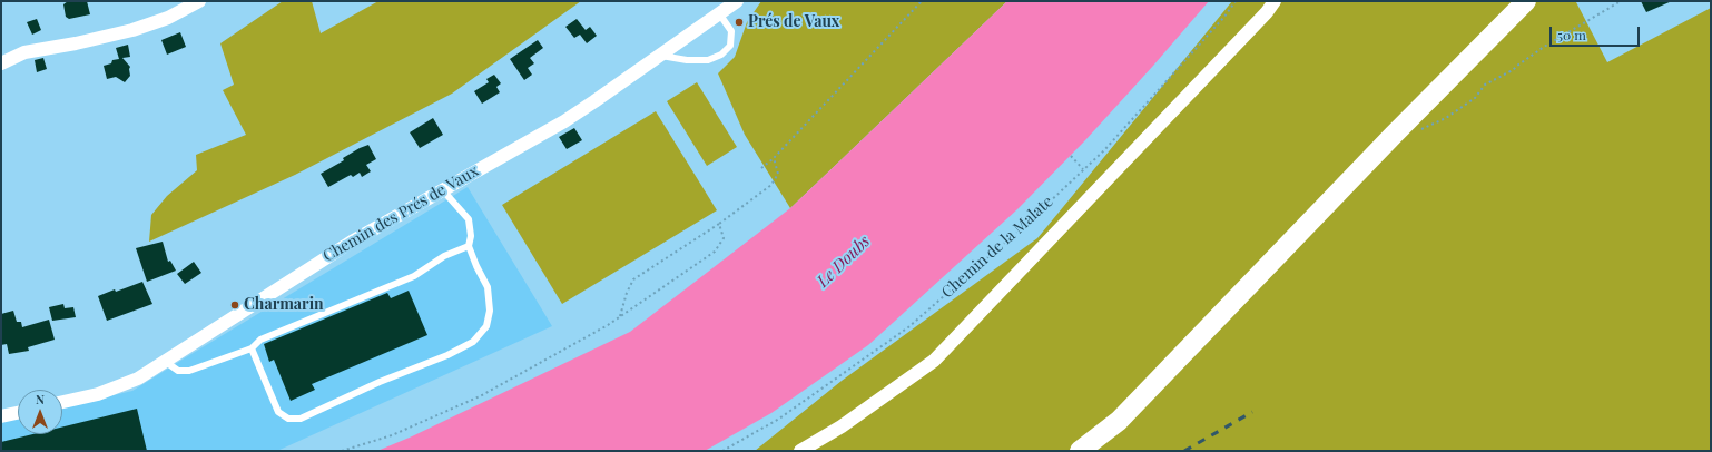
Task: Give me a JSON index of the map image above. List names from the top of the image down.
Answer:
{
  "streets": {
    "street": ["Chemin des Prés de Vaux", "Chemin de la Malate"]
  },
  "water": ["Le Doubs"],
  "places": ["Prés de Vaux", "Charmarin"],
  "scale_bar": "50 m",
  "north": "top"
}
